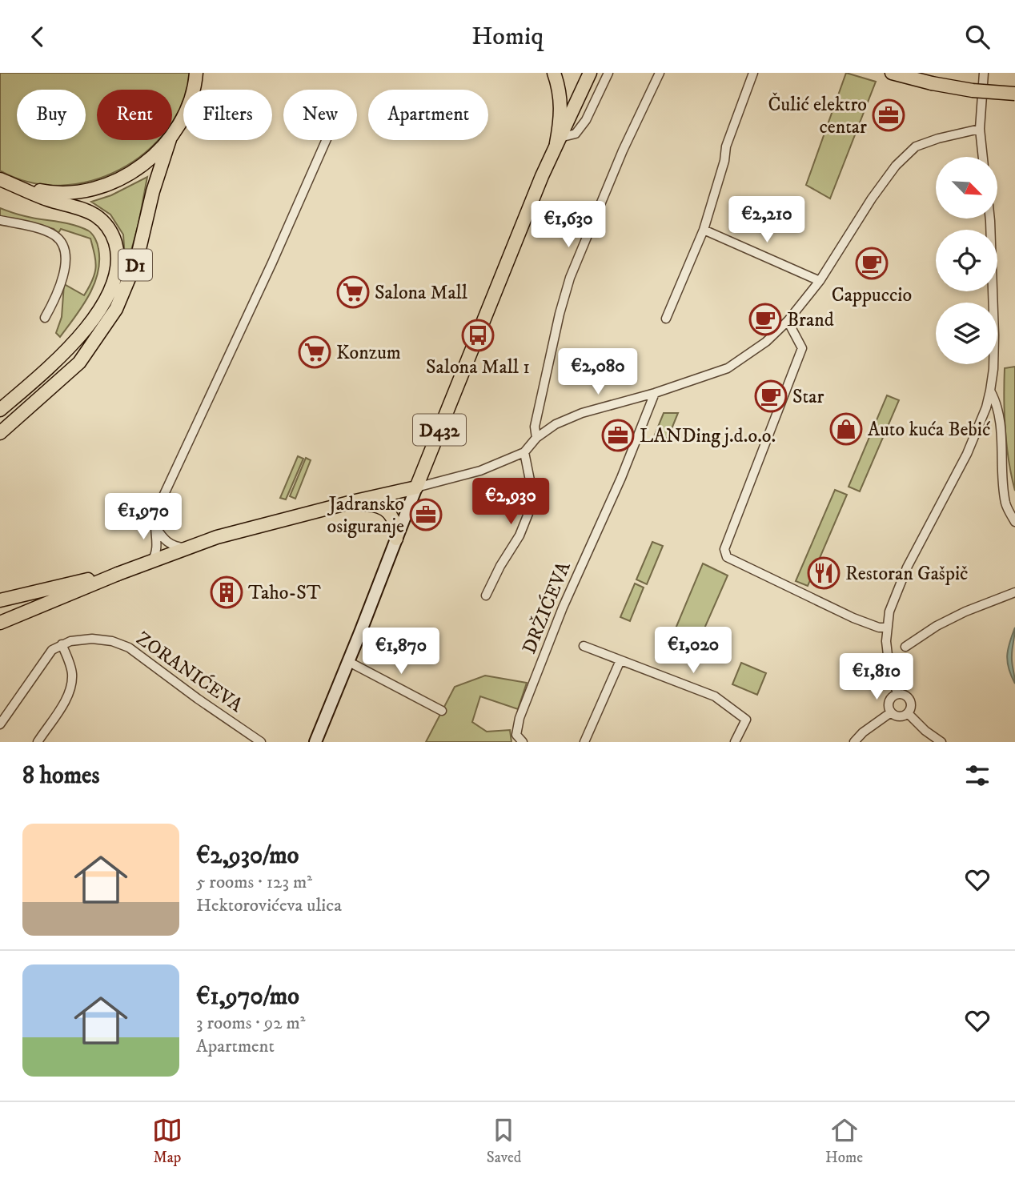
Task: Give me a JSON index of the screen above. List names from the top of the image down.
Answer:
{
  "streets": {
    "main road": ["D1", "D432"],
    "street": ["DRŽIĆEVA", "ZORANIĆEVA"]
  },
  "places": {
    "office": ["Čulić elektro centar", "LANDing j.d.o.o.", "Jadransko osiguranje"],
    "cafe": ["Cappuccio", "Brand", "Star"],
    "supermarket": ["Salona Mall", "Konzum"],
    "bus stop": ["Salona Mall 1"],
    "shop": ["Auto kuća Bebić"],
    "restaurant": ["Restoran Gašpič"],
    "building": ["Taho-ST"]
  },
  "north": "bottom right",
  "page": {
    "header": "Homiq",
    "chip": [
      "Buy",
      "Rent",
      "Filters",
      "New",
      "Apartment"
    ],
    "price": [
      "€2,210",
      "€1,630",
      "€2,080",
      "€2,930",
      "€1,970",
      "€1,020",
      "€1,870",
      "€1,810"
    ],
    "heading": "8 homes",
    "list": [
      {
        "name": "€2,930/mo",
        "note": "5 rooms · 123 m² · Hektorovićeva ulica"
      },
      {
        "name": "€1,970/mo",
        "note": "3 rooms · 92 m² · Apartment"
      }
    ],
    "tabs": ["Map", "Saved", "Home"]
  }
}
